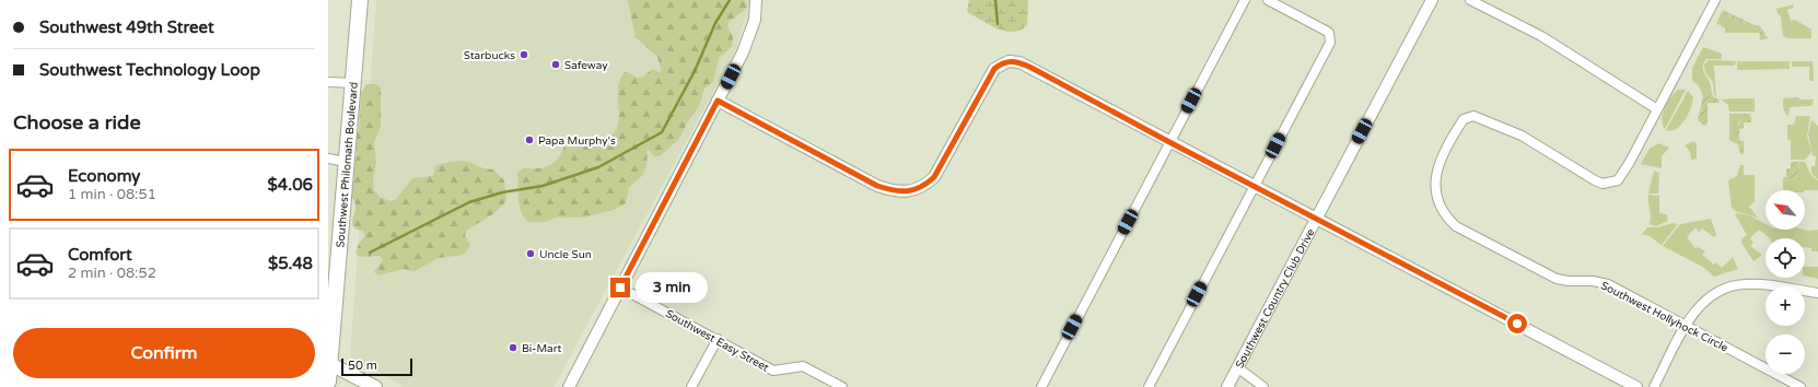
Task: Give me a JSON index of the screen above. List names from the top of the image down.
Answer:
{
  "streets": {
    "highway": ["Southwest Philomath Boulevard"],
    "street": ["Southwest Country Club Drive", "Southwest Hollyhock Circle", "Southwest Easy Street"]
  },
  "places": [
    "Starbucks",
    "Safeway",
    "Papa Murphy's",
    "Uncle Sun",
    "Bi-Mart"
  ],
  "scale_bar": "50 m",
  "north": "top left",
  "page": {
    "banner": ["Southwest 49th Street", "Southwest Technology Loop"],
    "heading": "Choose a ride",
    "list": [
      {
        "name": "Economy",
        "note": "1 min · 08:51",
        "value": "$4.06"
      },
      {
        "name": "Comfort",
        "note": "2 min · 08:52",
        "value": "$5.48"
      }
    ],
    "map_buttons": ["+", "−"],
    "bubble": "3 min",
    "buttons": "Confirm",
    "scale": "50 m"
  }
}
